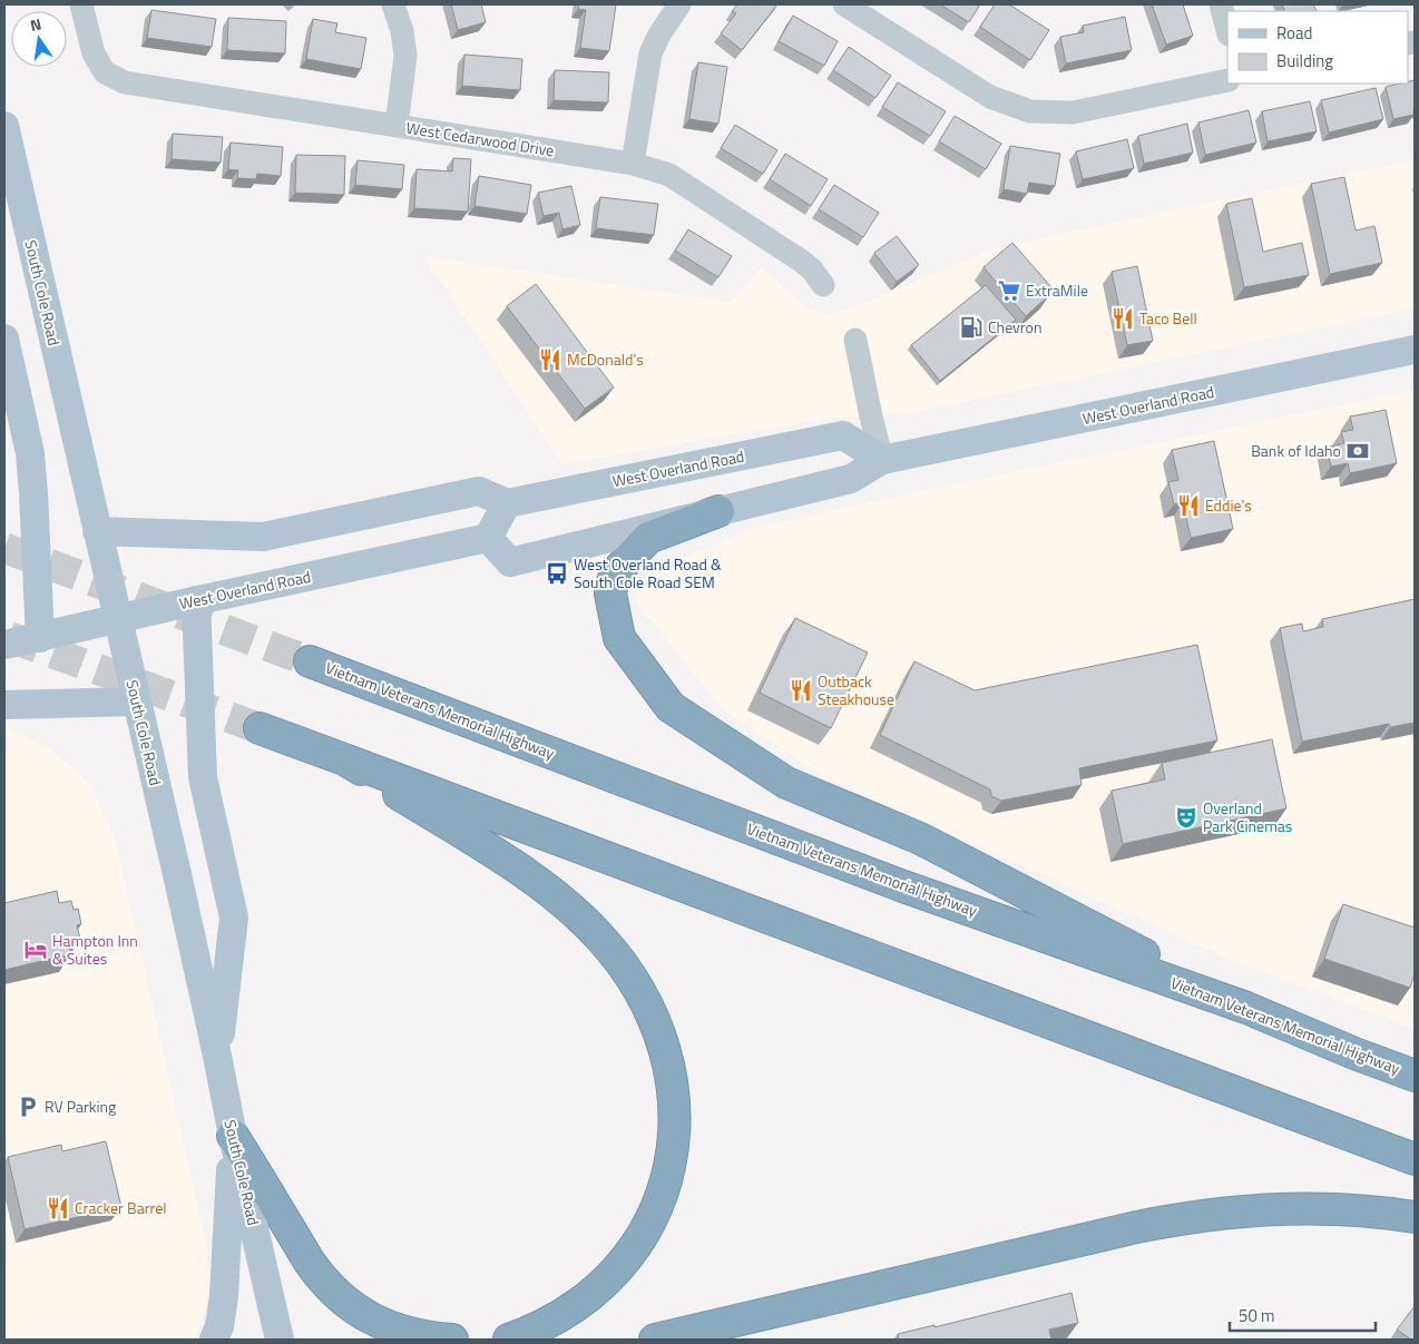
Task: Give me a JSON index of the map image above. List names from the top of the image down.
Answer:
{
  "streets": {
    "highway": ["Vietnam Veterans Memorial Highway"],
    "main road": ["South Cole Road", "West Overland Road"],
    "street": ["West Cedarwood Drive"]
  },
  "crossings": [
    ["South Cole Road", "West Overland Road"]
  ],
  "places": {
    "supermarket": ["ExtraMile"],
    "restaurant": [
      "Taco Bell",
      "McDonald's",
      "Eddie's",
      "Outback Steakhouse",
      "Cracker Barrel"
    ],
    "fuel station": ["Chevron"],
    "bank": ["Bank of Idaho"],
    "bus stop": ["West Overland Road & South Cole Road SEM"],
    "theatre": ["Overland Park Cinemas"],
    "hotel": ["Hampton Inn & Suites"],
    "parking": ["RV Parking"]
  },
  "legend": ["Road", "Building"],
  "scale_bar": "50 m",
  "north": "top"
}
